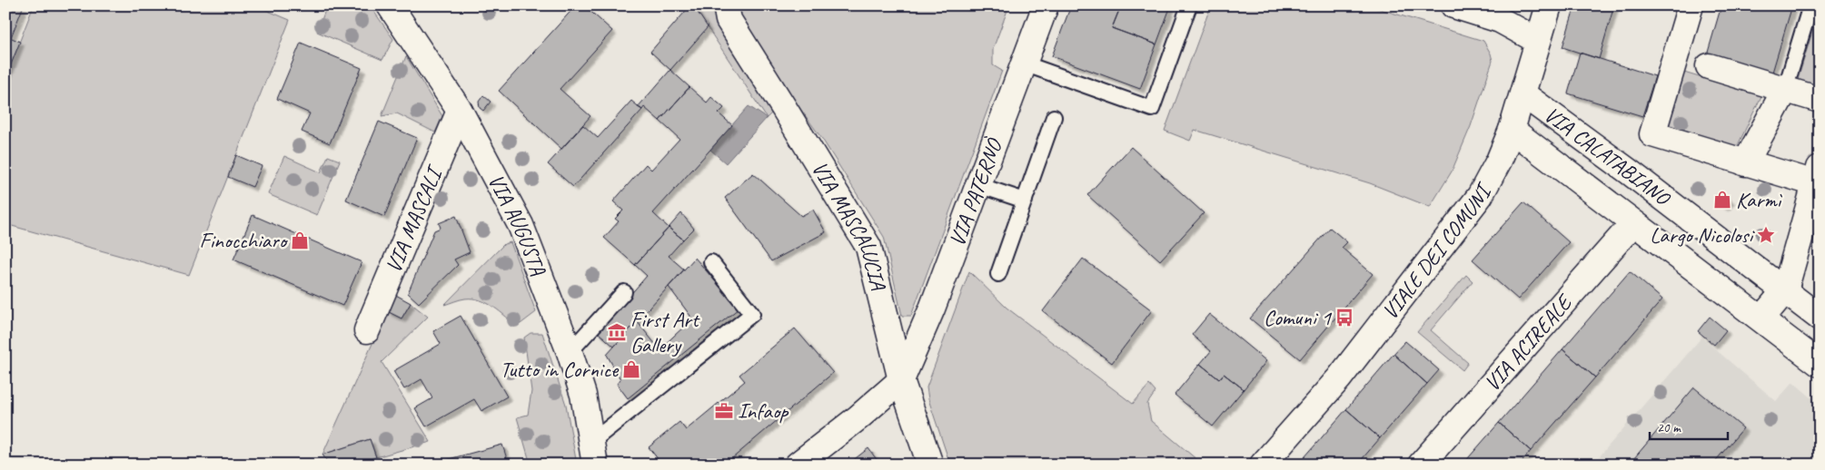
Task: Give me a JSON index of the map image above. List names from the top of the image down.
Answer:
{
  "streets": {
    "street": [
      "VIA CALATABIANO",
      "VIA PATERNÒ",
      "VIA MASCALI",
      "VIA AUGUSTA",
      "VIA MASCALUCIA",
      "VIALE DEI COMUNI",
      "VIA ACIREALE"
    ]
  },
  "crossings": [
    ["VIA CALATABIANO", "VIALE DEI COMUNI"],
    ["VIA CALATABIANO", "VIA ACIREALE"],
    ["VIA PATERNÒ", "VIA MASCALUCIA"],
    ["VIA MASCALI", "VIA AUGUSTA"]
  ],
  "places": {
    "shop": ["Karmì", "Finocchiaro", "Tutto in Cornice"],
    "place": ["Largo Nicolosi"],
    "bus stop": ["Comuni 1"],
    "museum": ["First Art Gallery"],
    "office": ["Infaop"]
  },
  "scale_bar": "20 m"
}
